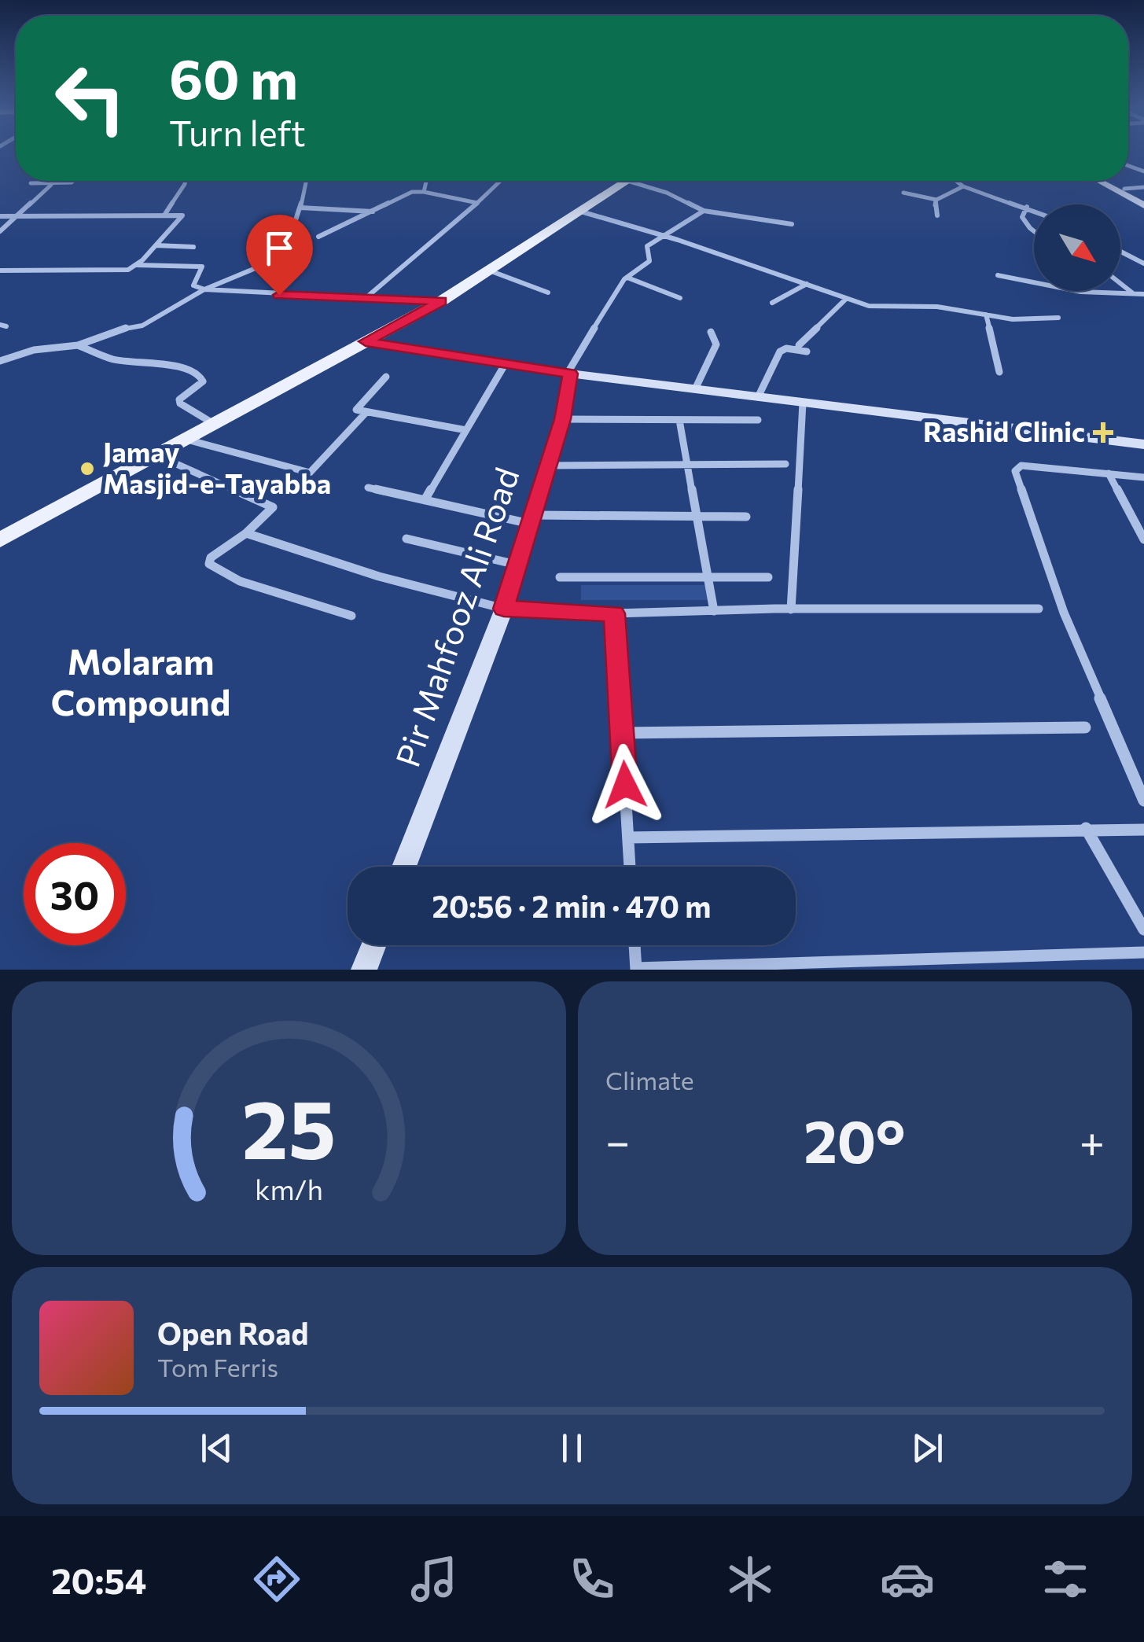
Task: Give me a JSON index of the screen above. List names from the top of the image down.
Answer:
{
  "streets": {
    "street": ["Pir Mahfooz Ali Road"]
  },
  "districts": ["Molaram Compound"],
  "places": {
    "health": ["Rashid Clinic"],
    "other": ["Jamay Masjid-e-Tayabba"]
  },
  "north": "bottom right",
  "page": {
    "turn": ["60 m", "Turn left"],
    "limit": "30",
    "trip": "20:56 · 2 min · 470 m",
    "tile": "Climate",
    "heat": ["−", "20°", "+"],
    "song": ["Open Road", "Tom Ferris"],
    "tabs": "20:54",
    "gauge": ["25", "km/h"]
  }
}
